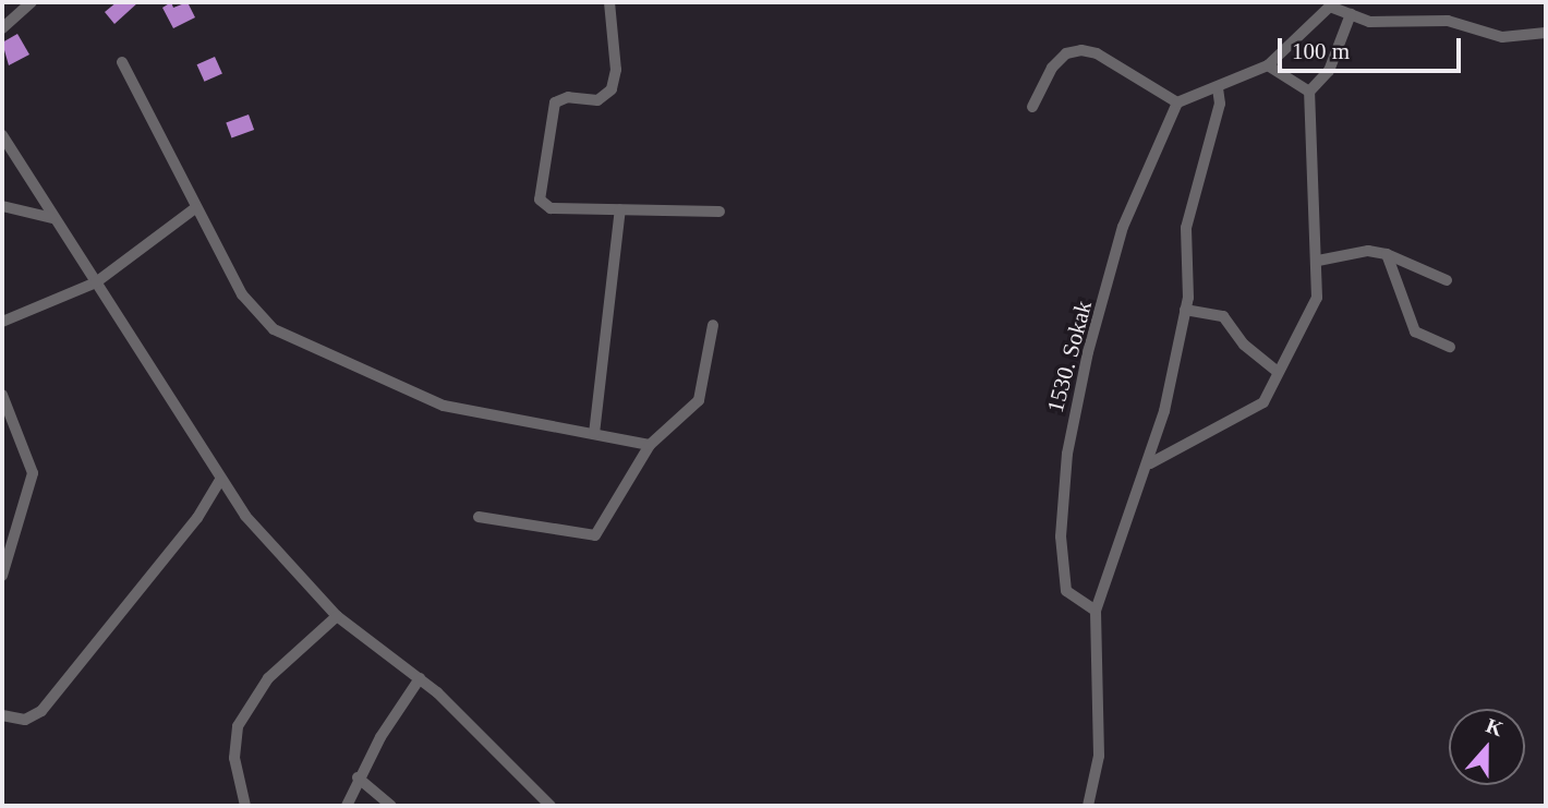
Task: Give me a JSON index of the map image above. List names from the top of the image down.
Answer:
{
  "streets": {
    "street": ["1530. Sokak"]
  },
  "scale_bar": "100 m",
  "north": "top"
}
